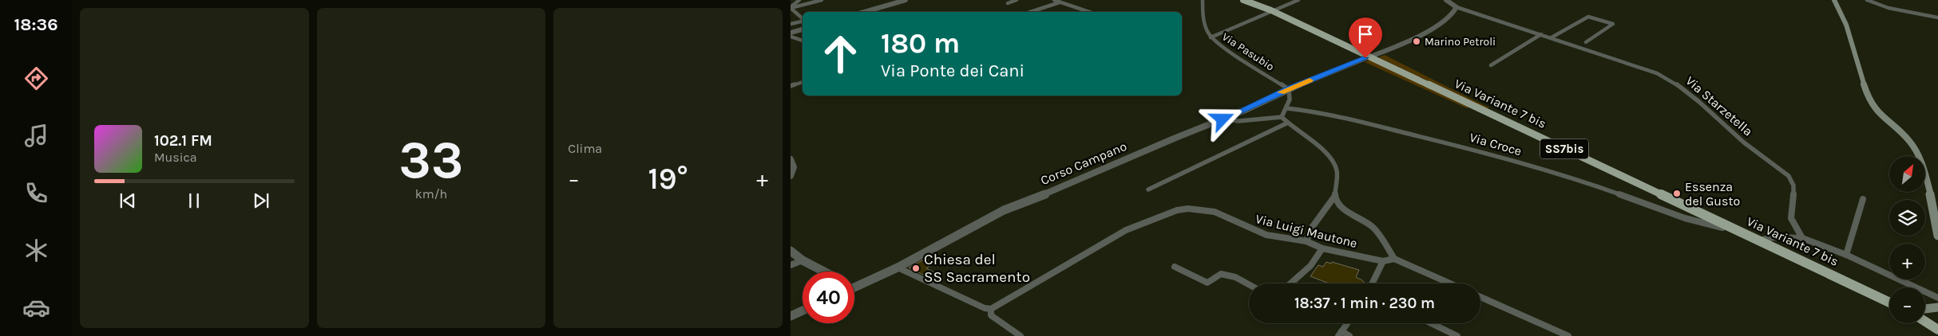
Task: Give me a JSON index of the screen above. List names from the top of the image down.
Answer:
{
  "streets": {
    "main road": ["Via Variante 7 bis", "SS7bis"],
    "street": [
      "Via Pasubio",
      "Via Starzetella",
      "Via Croce",
      "Corso Campano",
      "Via Luigi Mautone"
    ]
  },
  "crossings": [
    ["Via Pasubio", "Corso Campano"],
    ["Via Variante 7 bis", "Via Croce"]
  ],
  "places": ["Marino Petroli", "Essenza del Gusto", "Chiesa del SS Sacramento"],
  "north": "top right",
  "page": {
    "tabs": "18:36",
    "tile": [
      ["33", "km/h"],
      "Clima"
    ],
    "turn": ["180 m", "Via Ponte dei Cani"],
    "song": ["102.1 FM", "Musica"],
    "map_buttons": ["+", "−"],
    "heat": ["−", "19°", "+"],
    "limit": "40",
    "trip": "18:37 · 1 min · 230 m"
  }
}
